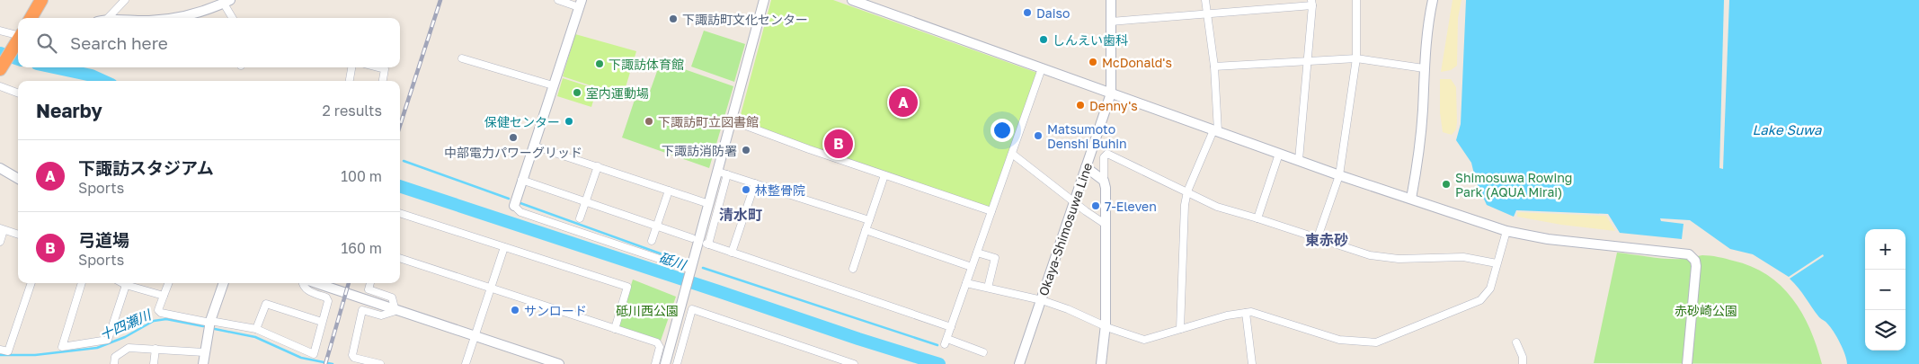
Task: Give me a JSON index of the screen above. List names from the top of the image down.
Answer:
{
  "streets": {
    "street": ["Okaya-Shimosuwa Line"]
  },
  "districts": ["清水町", "東赤砂"],
  "water": ["Lake Suwa", "砥川", "十四瀬川"],
  "parks": ["砥川西公園", "赤砂崎公園"],
  "places": [
    "Daiso",
    "下諏訪町文化センター",
    "しんえい歯科",
    "McDonald's",
    "下諏訪体育館",
    "室内運動場",
    "Denny's",
    "保健センター",
    "下諏訪町立図書館",
    "Matsumoto Denshi Buhin",
    "中部電力パワーグリッド",
    "下諏訪消防署",
    "Shimosuwa Rowing Park (AQUA Mirai)",
    "林整骨院",
    "7-Eleven",
    "サンロード"
  ],
  "page": {
    "search": "Search here",
    "heading": ["Nearby", "2 results"],
    "pins": ["A", "B"],
    "list": [
      {
        "mark": "A",
        "name": "下諏訪スタジアム",
        "note": "Sports",
        "value": "100 m"
      },
      {
        "mark": "B",
        "name": "弓道場",
        "note": "Sports",
        "value": "160 m"
      }
    ],
    "map_buttons": ["+", "−"]
  }
}
